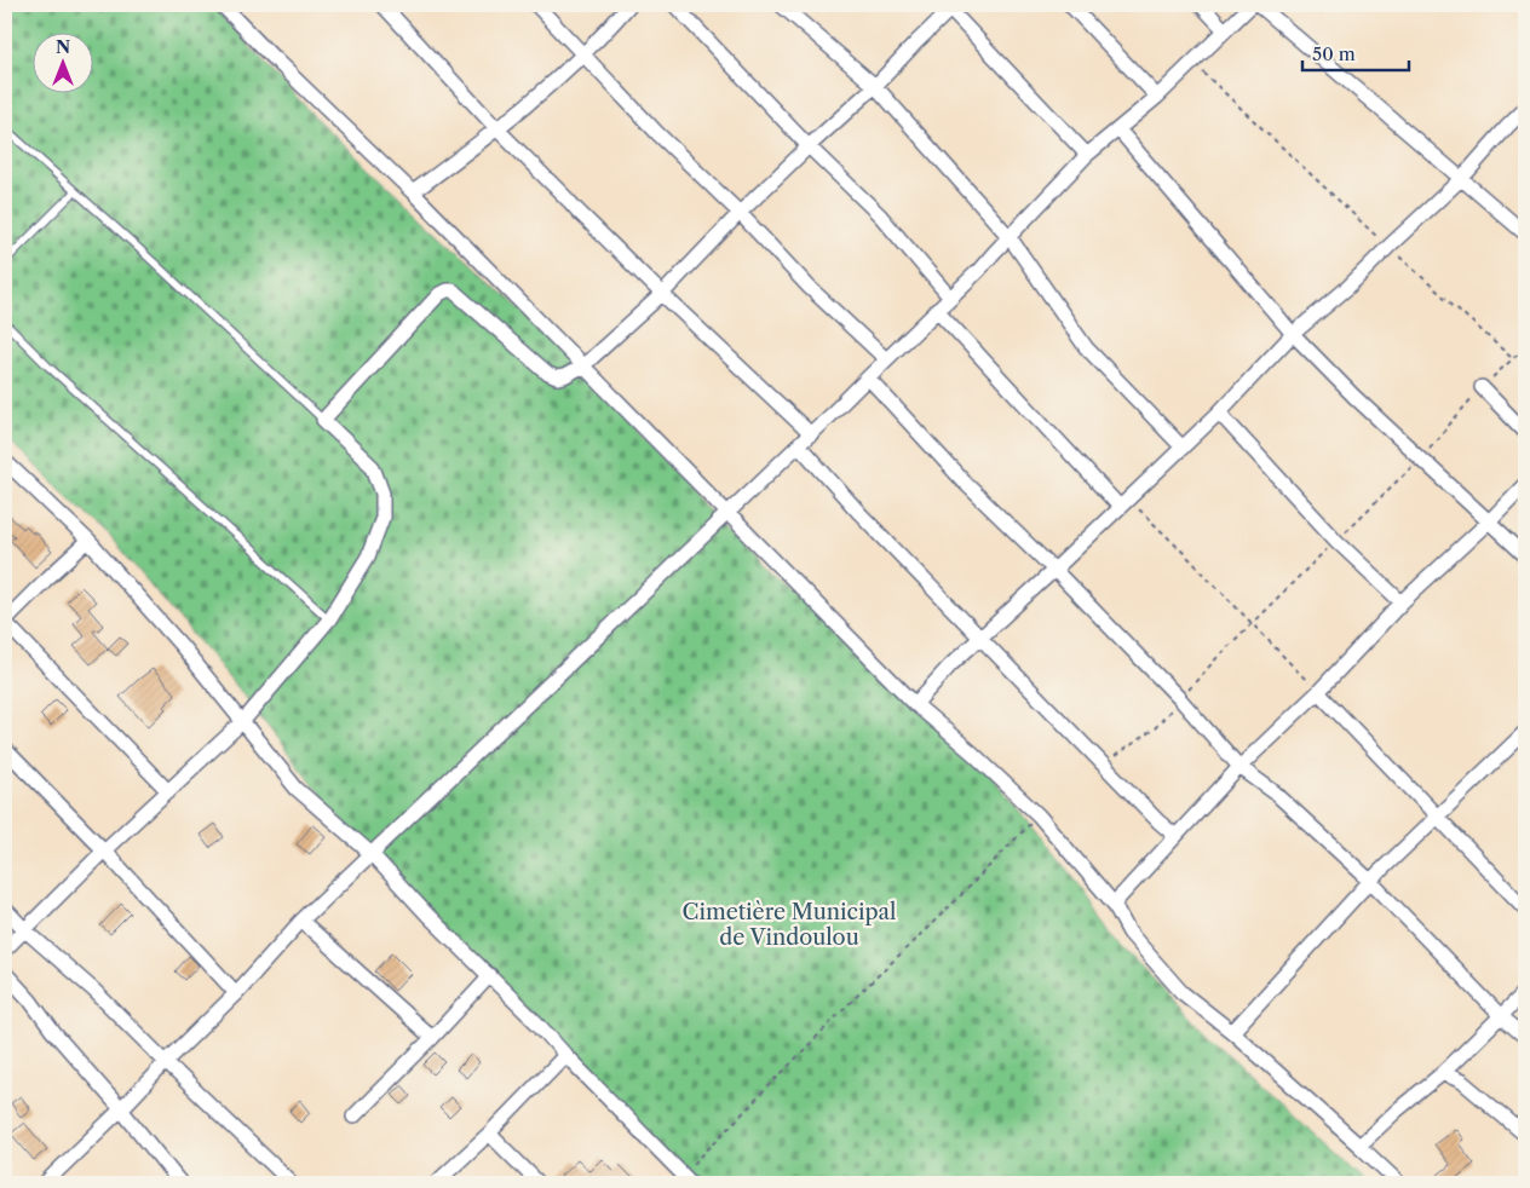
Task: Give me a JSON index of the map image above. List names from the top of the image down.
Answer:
{
  "parks": ["Cimetière Municipal de Vindoulou"],
  "scale_bar": "50 m",
  "north": "top"
}
